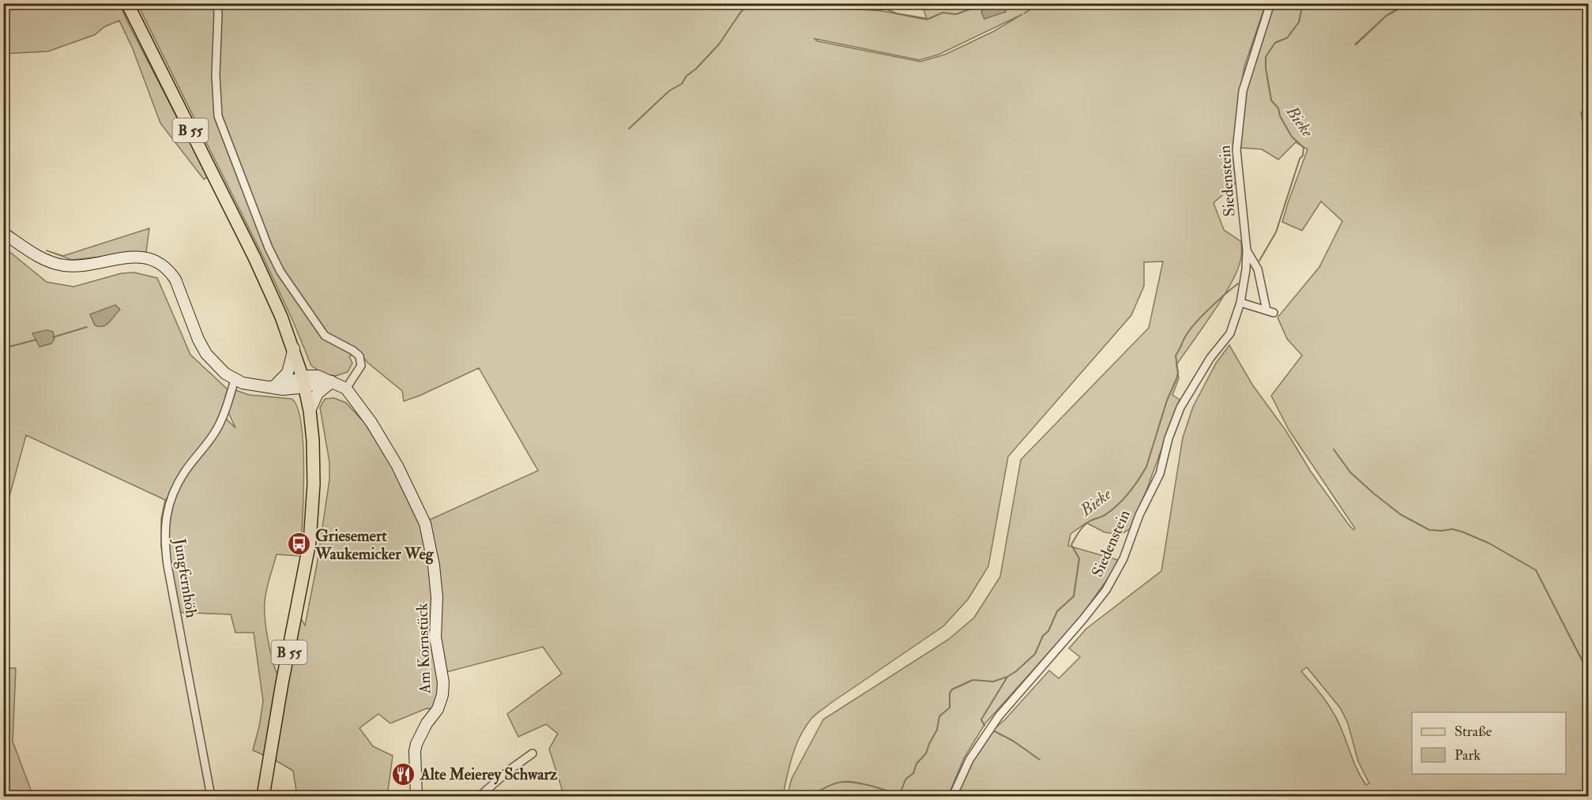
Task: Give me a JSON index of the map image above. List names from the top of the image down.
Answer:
{
  "streets": {
    "main road": ["B 55"],
    "street": ["Siedenstein", "Jungfernhöh", "Am Kornstück"]
  },
  "crossings": [
    ["B 55", "Am Kornstück"]
  ],
  "water": ["Bieke"],
  "places": {
    "bus stop": ["Griesemert Waukemicker Weg"],
    "restaurant": ["Alte Meierey Schwarz"]
  },
  "legend": ["Straße", "Park"]
}
